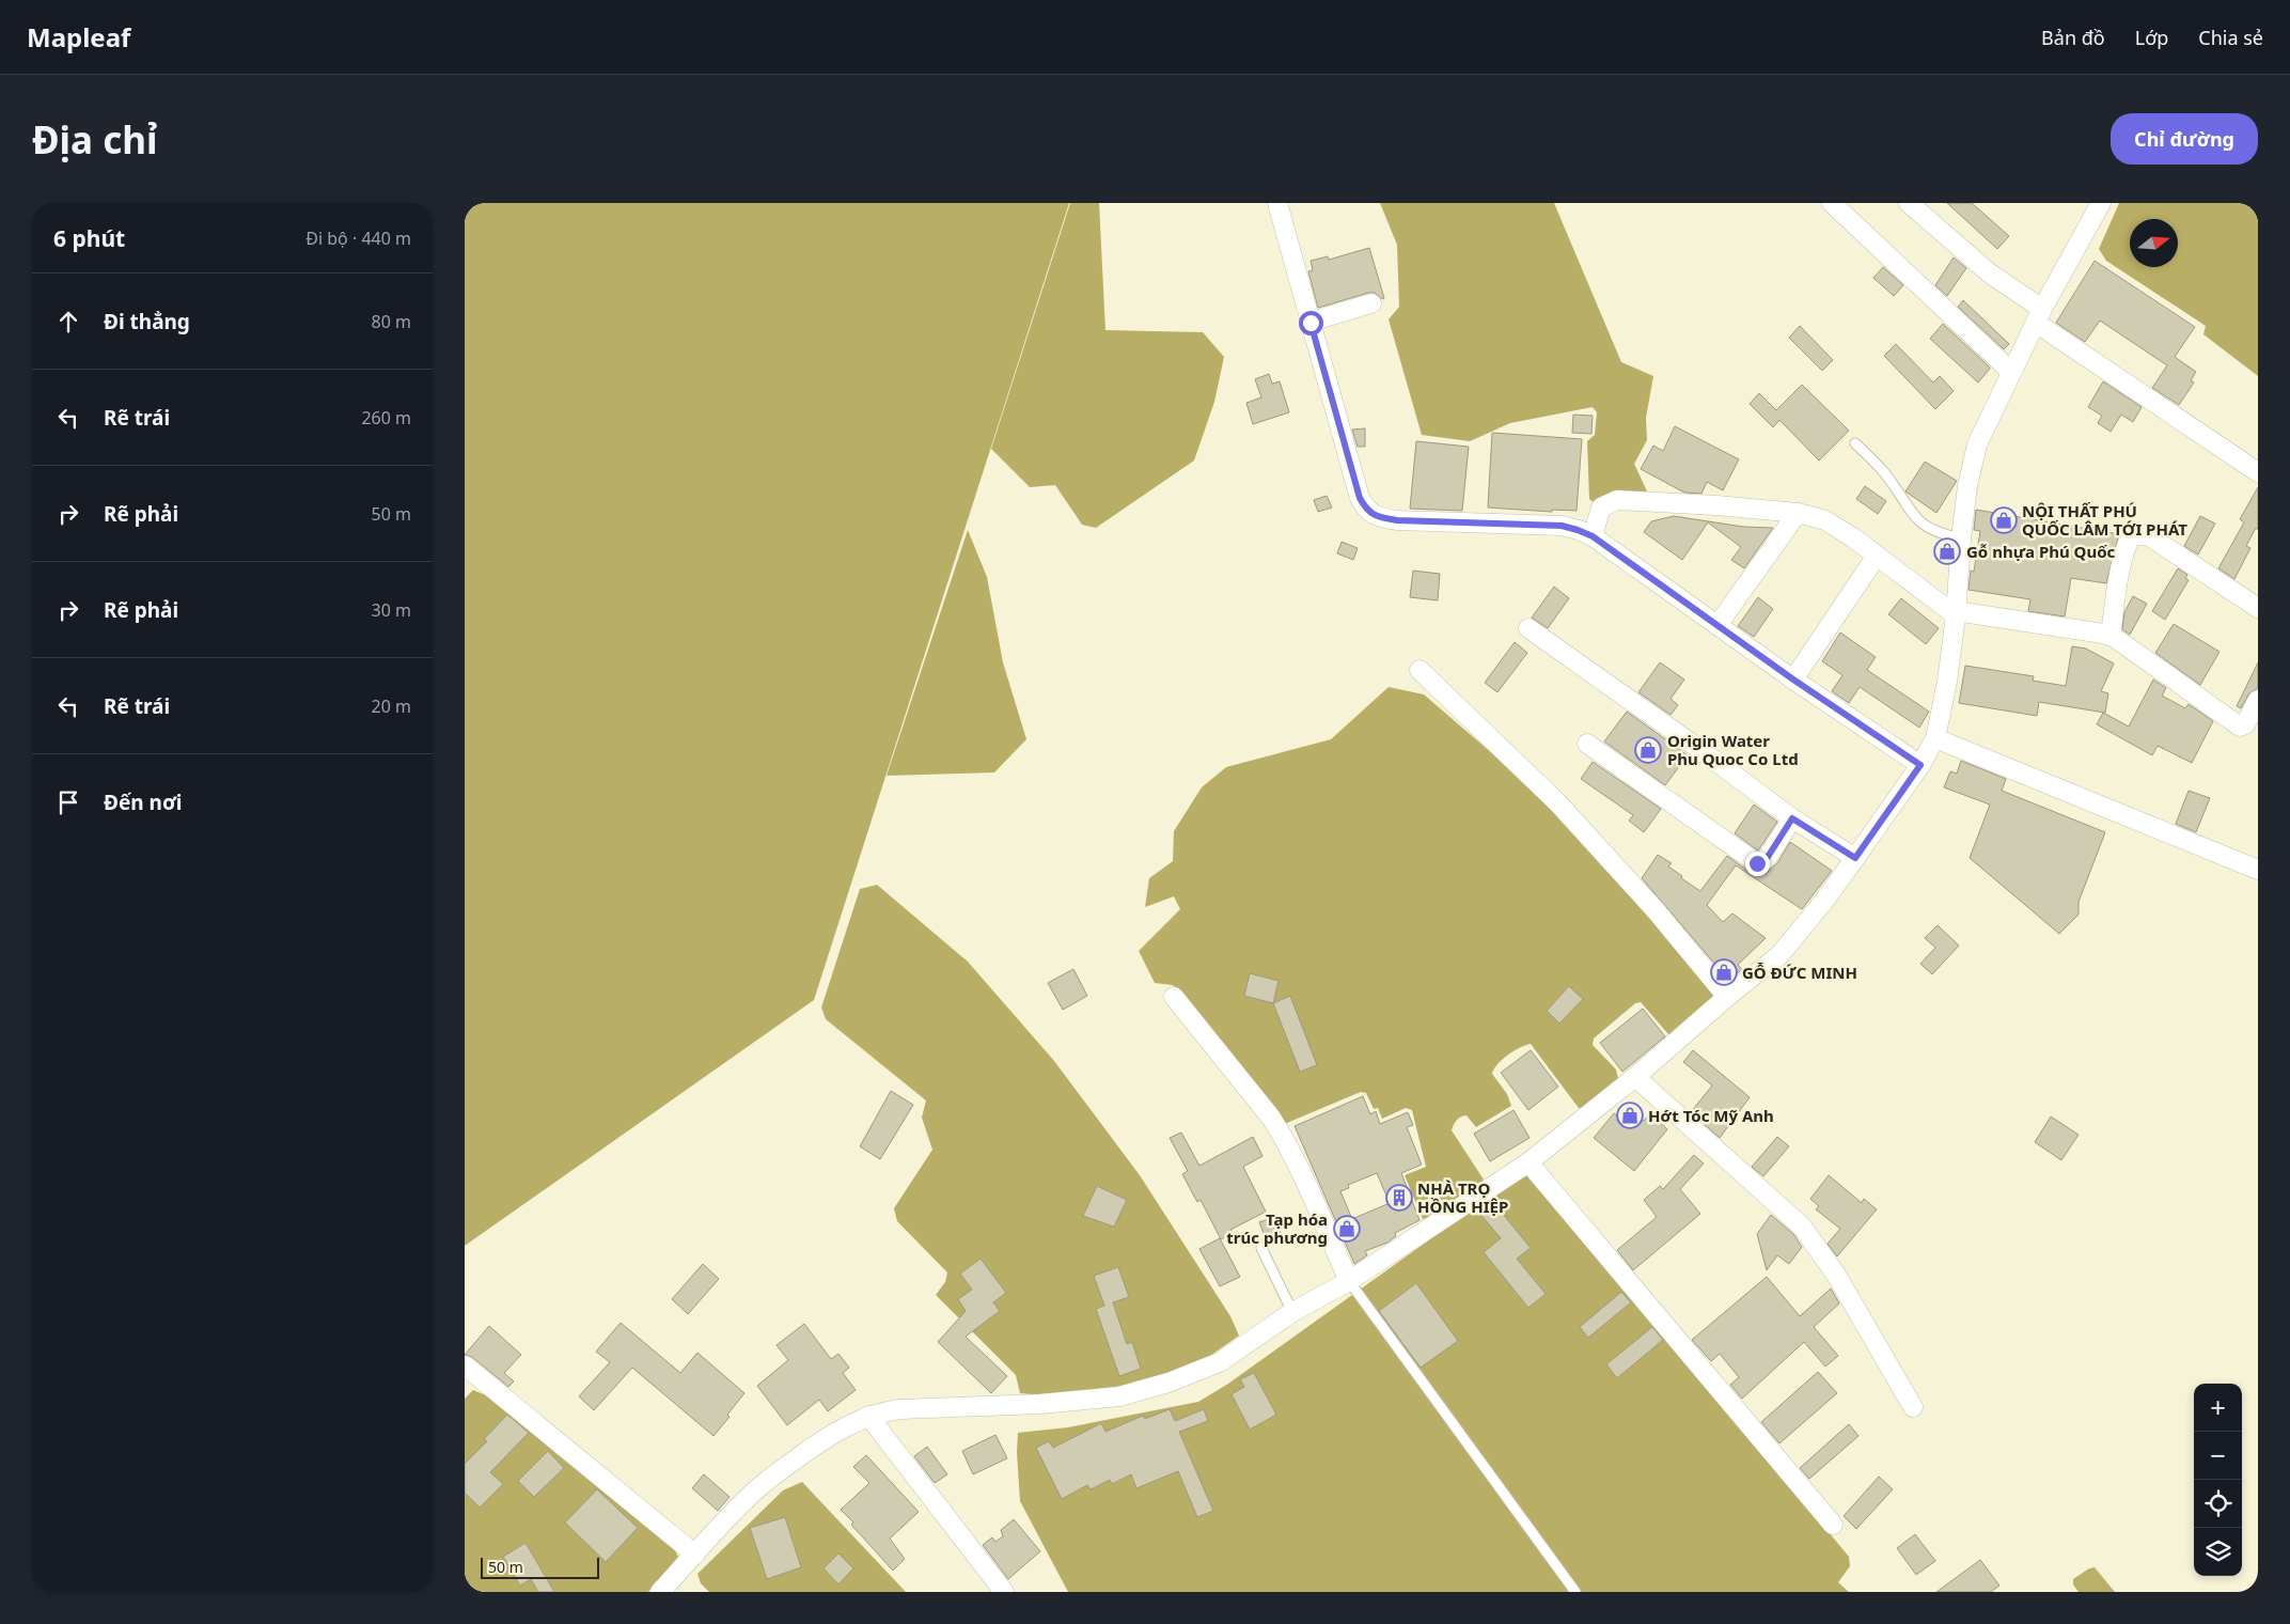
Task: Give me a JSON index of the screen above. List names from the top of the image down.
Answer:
{
  "places": {
    "shop": [
      "NỘI THẤT PHÚ QUỐC LÂM TỚI PHÁT",
      "Gỗ nhựa Phú Quốc",
      "Origin Water Phu Quoc Co Ltd",
      "GỖ ĐỨC MINH",
      "Hớt Tóc Mỹ Anh",
      "Tạp hóa trúc phương"
    ],
    "building": ["NHÀ TRỌ HỒNG HIỆP"]
  },
  "scale_bar": "50 m",
  "north": "right",
  "page": {
    "header": "Mapleaf",
    "nav": ["Bản đồ", "Lớp", "Chia sẻ"],
    "buttons": "Chỉ đường",
    "title": "Địa chỉ",
    "heading": ["6 phút", "Đi bộ · 440 m"],
    "list": [
      ["Đi thẳng", "80 m"],
      ["Rẽ trái", "260 m"],
      ["Rẽ phải", "50 m"],
      ["Rẽ phải", "30 m"],
      ["Rẽ trái", "20 m"],
      "Đến nơi"
    ],
    "map_buttons": ["+", "−"],
    "scale": "50 m"
  }
}
